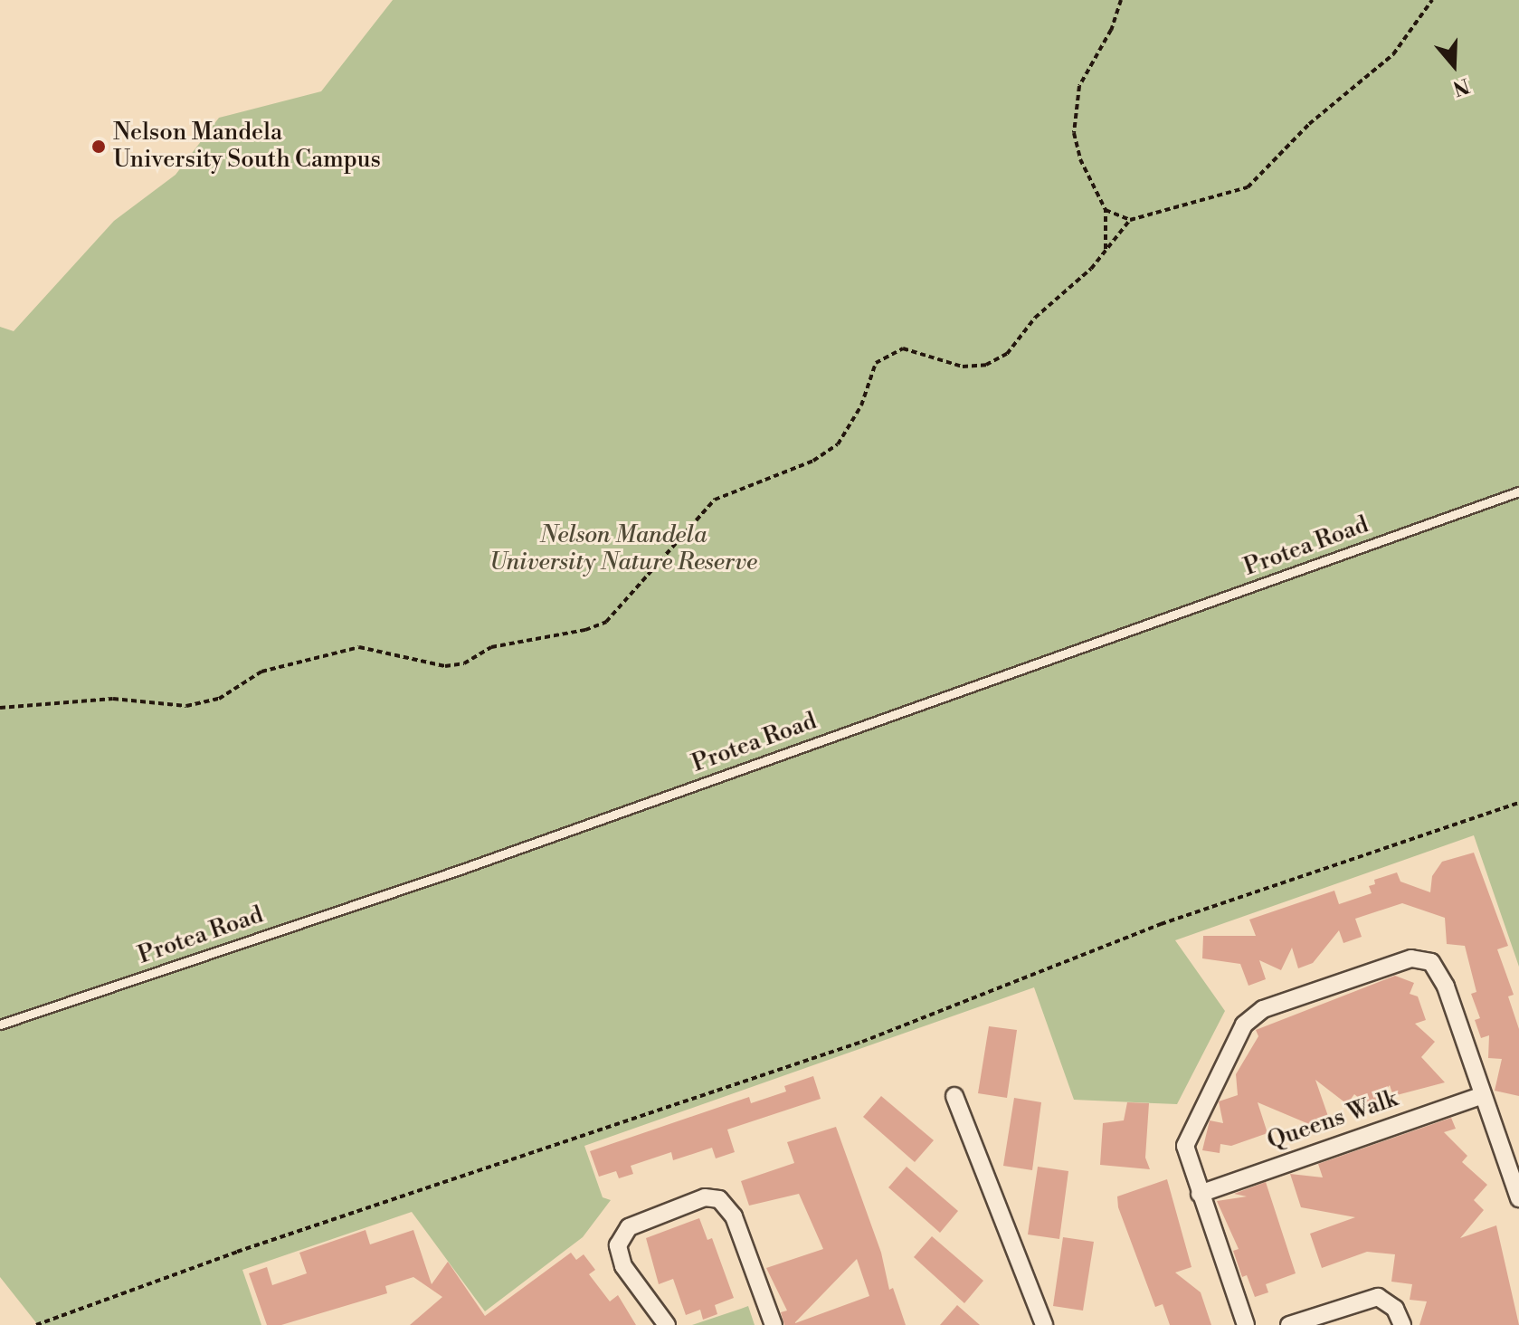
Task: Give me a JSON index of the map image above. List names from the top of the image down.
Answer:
{
  "streets": {
    "street": ["Queens Walk"],
    "lane": ["Protea Road"]
  },
  "parks": ["Nelson Mandela University Nature Reserve"],
  "places": ["Nelson Mandela University South Campus"],
  "north": "bottom"
}
